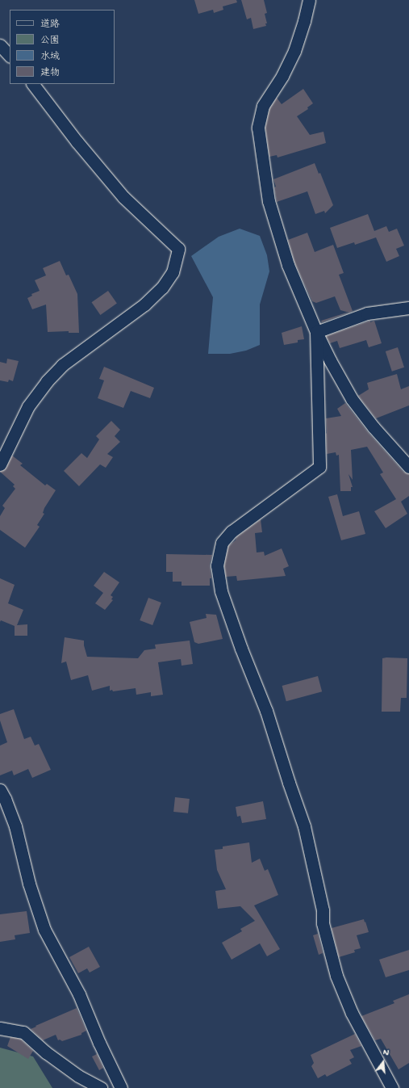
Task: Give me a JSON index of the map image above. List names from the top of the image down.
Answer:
{
  "legend": [
    "道路",
    "公園",
    "水域",
    "建物"
  ],
  "north": "top"
}
